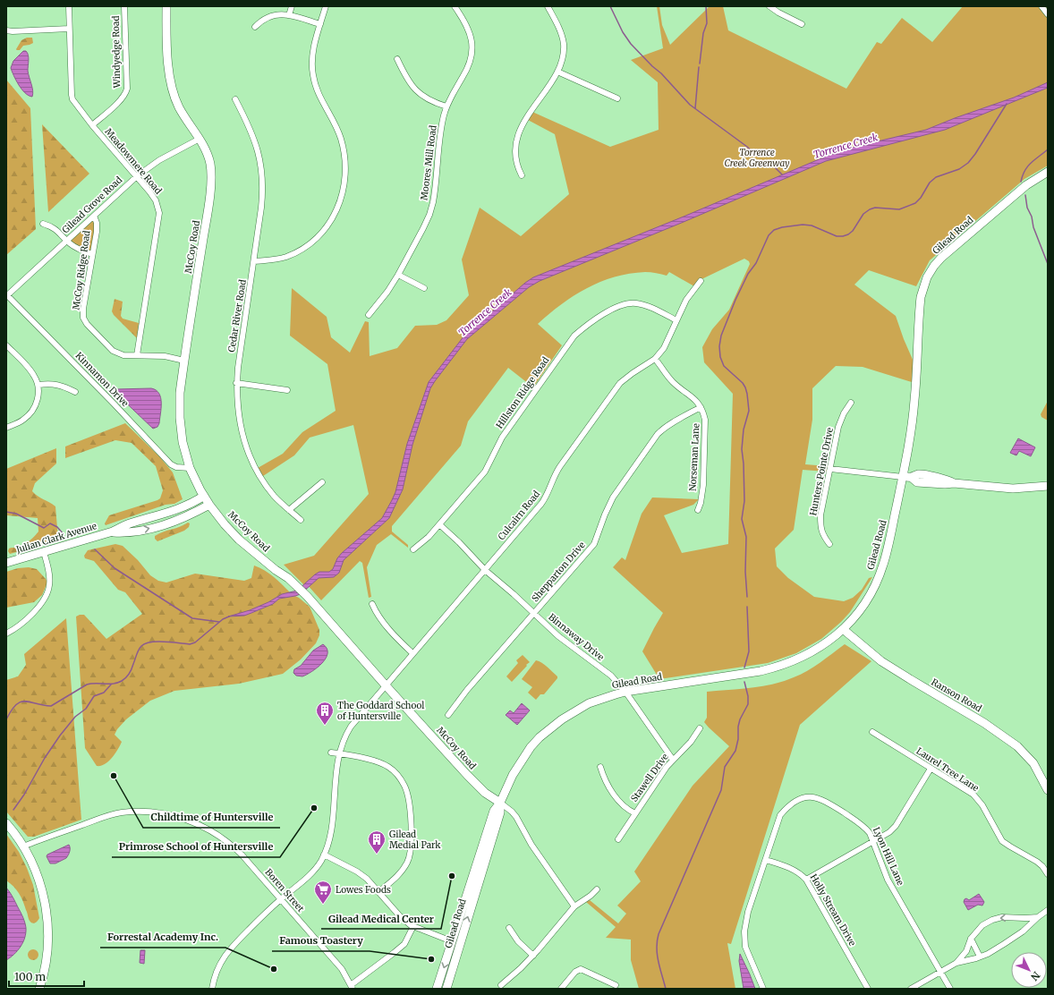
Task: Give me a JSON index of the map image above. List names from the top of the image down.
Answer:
{
  "streets": {
    "main road": [
      "Gilead Road",
      "McCoy Road",
      "Julian Clark Avenue",
      "Ranson Road"
    ],
    "street": [
      "Windyedge Road",
      "Meadowmere Road",
      "Moores Mill Road",
      "Gilead Grove Road",
      "McCoy Ridge Road",
      "Cedar River Road",
      "Kinnamon Drive",
      "Hillston Ridge Road",
      "Norseman Lane",
      "Hunters Pointe Drive",
      "Culcairn Road",
      "Shepparton Drive",
      "Binnaway Drive",
      "Laurel Tree Lane",
      "Stawell Drive",
      "Lyon Hill Lane",
      "Boren Street",
      "Holly Stream Drive"
    ]
  },
  "crossings": [
    ["Windyedge Road", "Meadowmere Road"],
    ["Meadowmere Road", "Gilead Grove Road"],
    ["Meadowmere Road", "McCoy Ridge Road"],
    ["Gilead Grove Road", "McCoy Road"],
    ["Gilead Grove Road", "McCoy Ridge Road"],
    ["Gilead Grove Road", "Kinnamon Drive"],
    ["Gilead Road", "McCoy Road"],
    ["Gilead Road", "Binnaway Drive"],
    ["Gilead Road", "Ranson Road"],
    ["McCoy Road", "McCoy Ridge Road"],
    ["McCoy Road", "Kinnamon Drive"],
    ["McCoy Road", "Culcairn Road"],
    ["McCoy Road", "Julian Clark Avenue"],
    ["Hillston Ridge Road", "Culcairn Road"],
    ["Hillston Ridge Road", "Binnaway Drive"],
    ["Norseman Lane", "Culcairn Road"],
    ["Norseman Lane", "Shepparton Drive"],
    ["Culcairn Road", "Binnaway Drive"],
    ["Culcairn Road", "Boren Street"],
    ["Shepparton Drive", "Binnaway Drive"],
    ["Binnaway Drive", "Stawell Drive"],
    ["Lyon Hill Lane", "Holly Stream Drive"]
  ],
  "water": ["Torrence Creek"],
  "parks": ["Torrence Creek Greenway"],
  "places": {
    "building": ["The Goddard School of Huntersville", "Gilead Medial Park"],
    "other": [
      "Childtime of Huntersville",
      "Primrose School of Huntersville",
      "Gilead Medical Center",
      "Famous Toastery",
      "Forrestal Academy Inc."
    ],
    "supermarket": ["Lowes Foods"]
  },
  "scale_bar": "100 m",
  "north": "bottom right"
}
